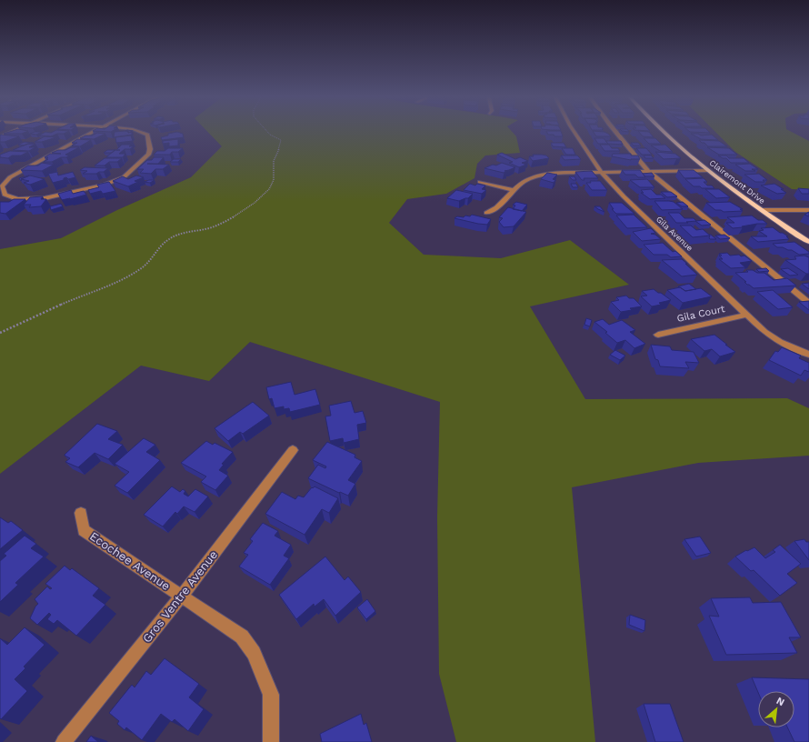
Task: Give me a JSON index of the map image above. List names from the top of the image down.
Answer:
{
  "streets": {
    "main road": ["Clairemont Drive"],
    "street": [
      "Gila Avenue",
      "Gila Court",
      "Ecochee Avenue",
      "Gros Ventre Avenue"
    ]
  },
  "crossings": [
    ["Gila Avenue", "Gila Court"],
    ["Ecochee Avenue", "Gros Ventre Avenue"]
  ],
  "north": "top right"
}
